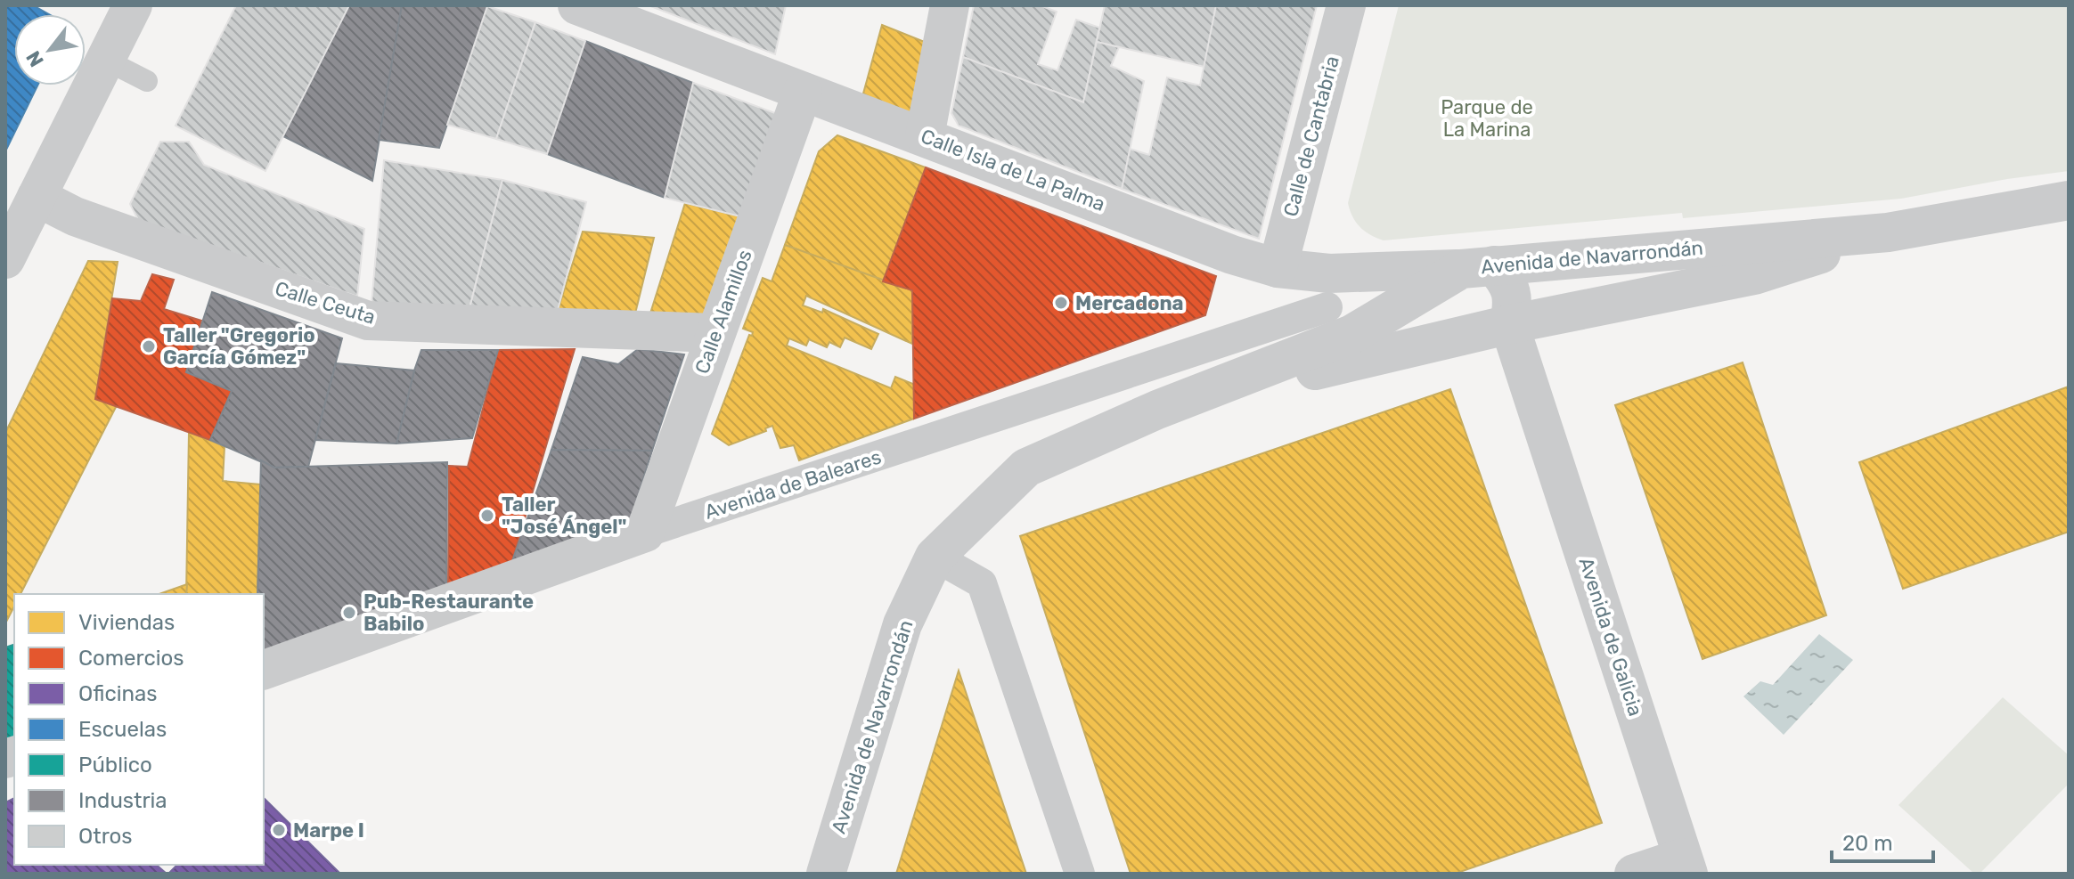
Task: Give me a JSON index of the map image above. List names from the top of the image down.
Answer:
{
  "streets": {
    "street": [
      "Calle de Cantabria",
      "Calle Isla de La Palma",
      "Avenida de Navarrondán",
      "Calle Ceuta",
      "Calle Alamillos",
      "Avenida de Baleares",
      "Avenida de Galicia"
    ]
  },
  "crossings": [
    ["Calle de Cantabria", "Calle Isla de La Palma"],
    ["Calle Isla de La Palma", "Avenida de Navarrondán"],
    ["Calle Isla de La Palma", "Calle Alamillos"],
    ["Calle Isla de La Palma", "Avenida de Galicia"],
    ["Avenida de Navarrondán", "Avenida de Galicia"],
    ["Calle Ceuta", "Calle Alamillos"],
    ["Calle Alamillos", "Avenida de Baleares"]
  ],
  "parks": ["Parque de La Marina"],
  "places": [
    "Mercadona",
    "Taller \"Gregorio García Gómez\"",
    "Taller \"José Ángel\"",
    "Pub-Restaurante Babilo",
    "Marpe I"
  ],
  "legend": [
    "Viviendas",
    "Comercios",
    "Oficinas",
    "Escuelas",
    "Público",
    "Industria",
    "Otros"
  ],
  "scale_bar": "20 m",
  "north": "bottom left"
}
